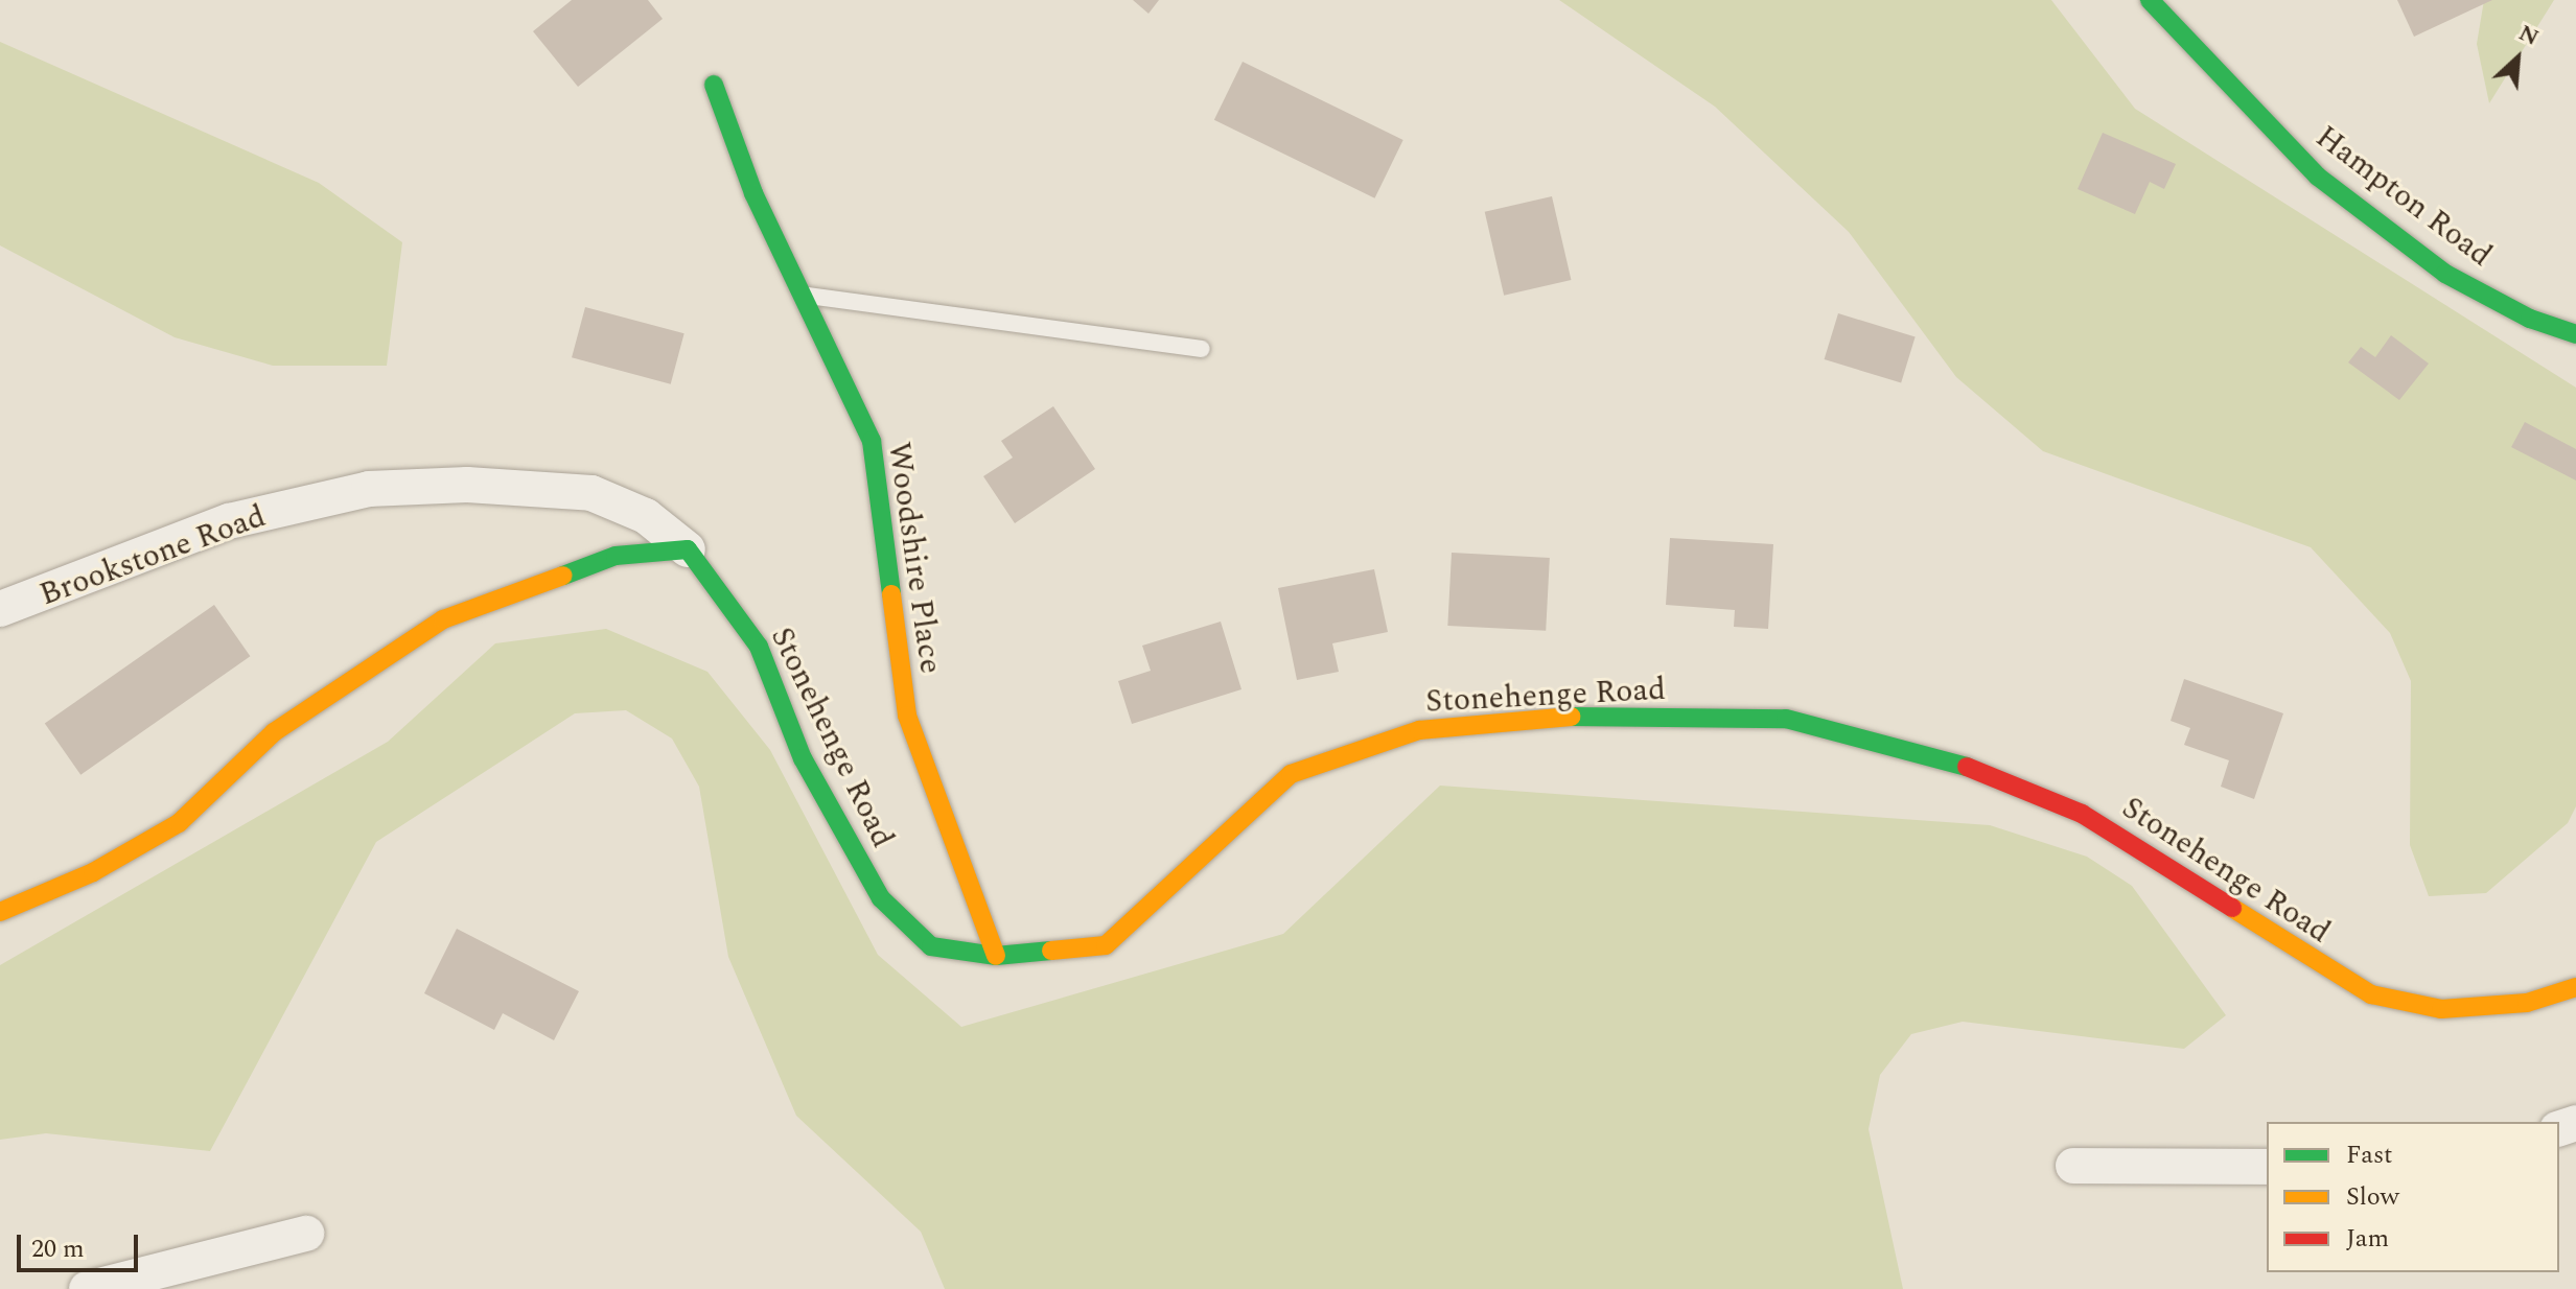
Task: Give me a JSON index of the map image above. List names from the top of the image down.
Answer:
{
  "streets": {
    "street": [
      "Hampton Road",
      "Brookstone Road",
      "Woodshire Place",
      "Stonehenge Road"
    ]
  },
  "crossings": [
    ["Brookstone Road", "Stonehenge Road"],
    ["Woodshire Place", "Stonehenge Road"]
  ],
  "legend": ["Fast", "Slow", "Jam"],
  "scale_bar": "20 m",
  "north": "top right"
}
